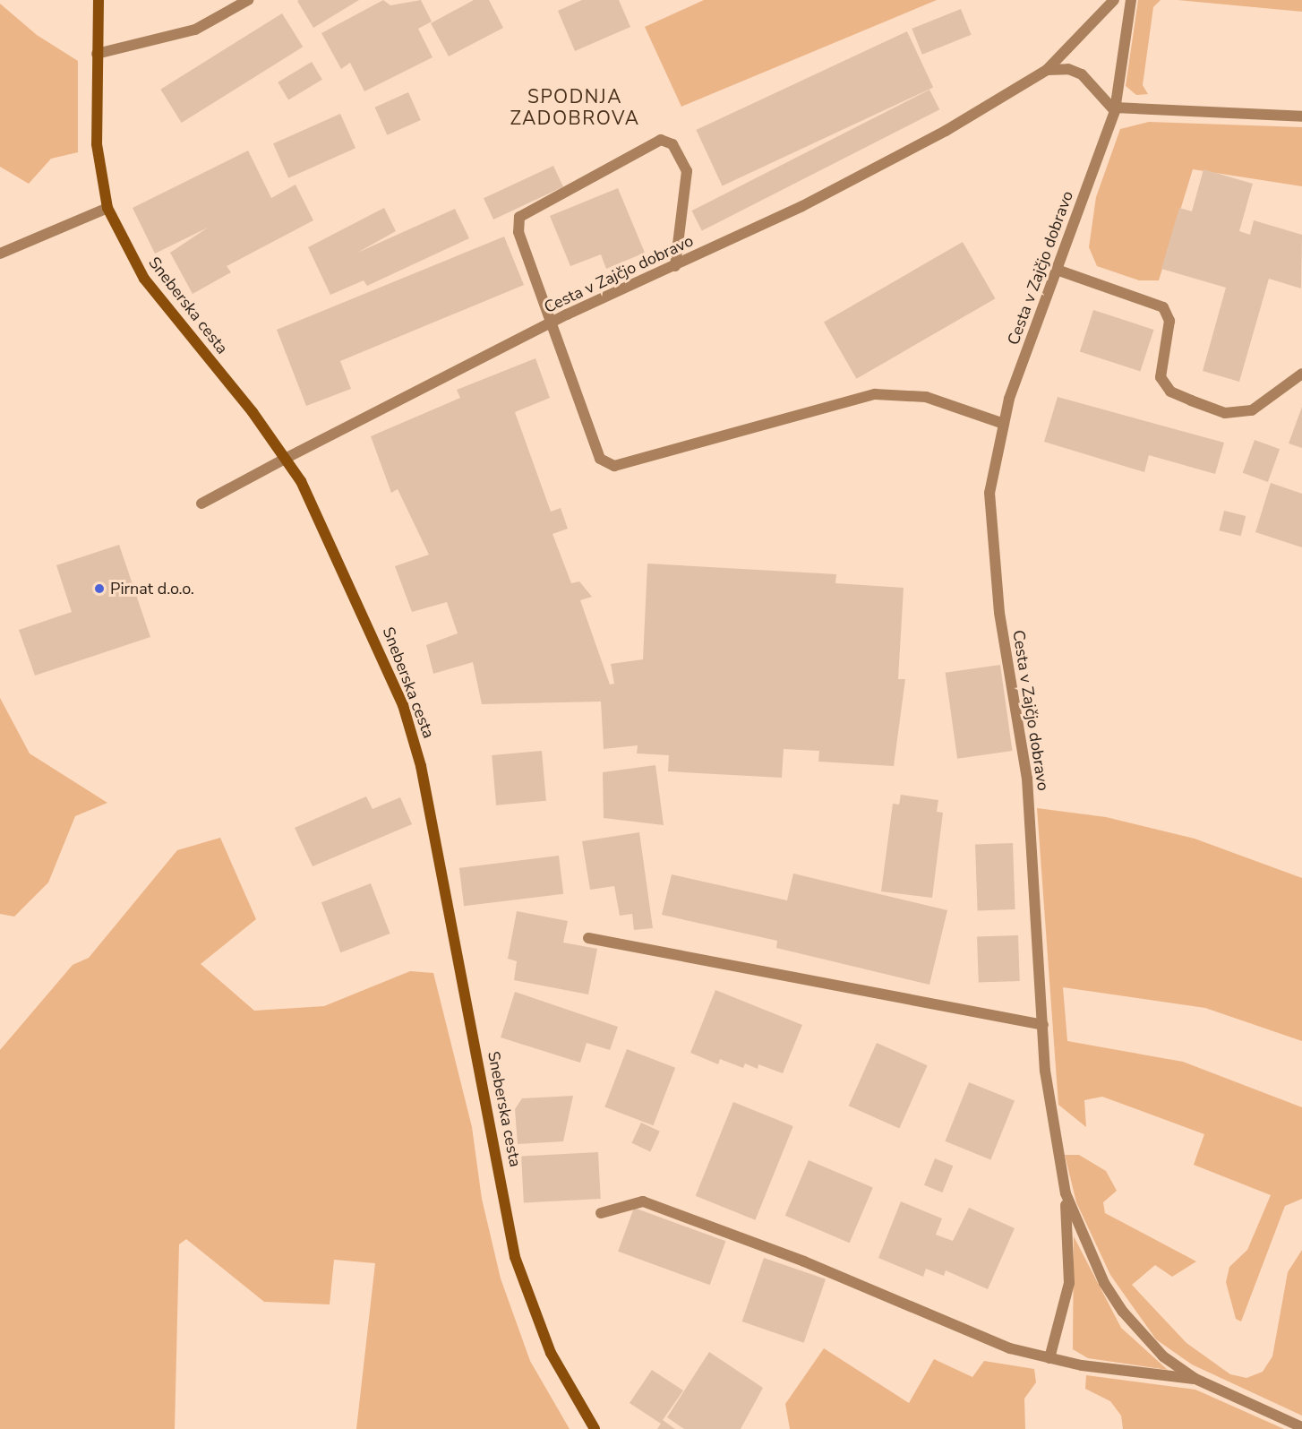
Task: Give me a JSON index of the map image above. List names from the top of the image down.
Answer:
{
  "streets": {
    "street": ["Cesta v Zajčjo dobravo", "Sneberska cesta"]
  },
  "crossings": [
    ["Cesta v Zajčjo dobravo", "Sneberska cesta"]
  ],
  "districts": ["SPODNJA ZADOBROVA"],
  "places": ["Pirnat d.o.o."]
}
